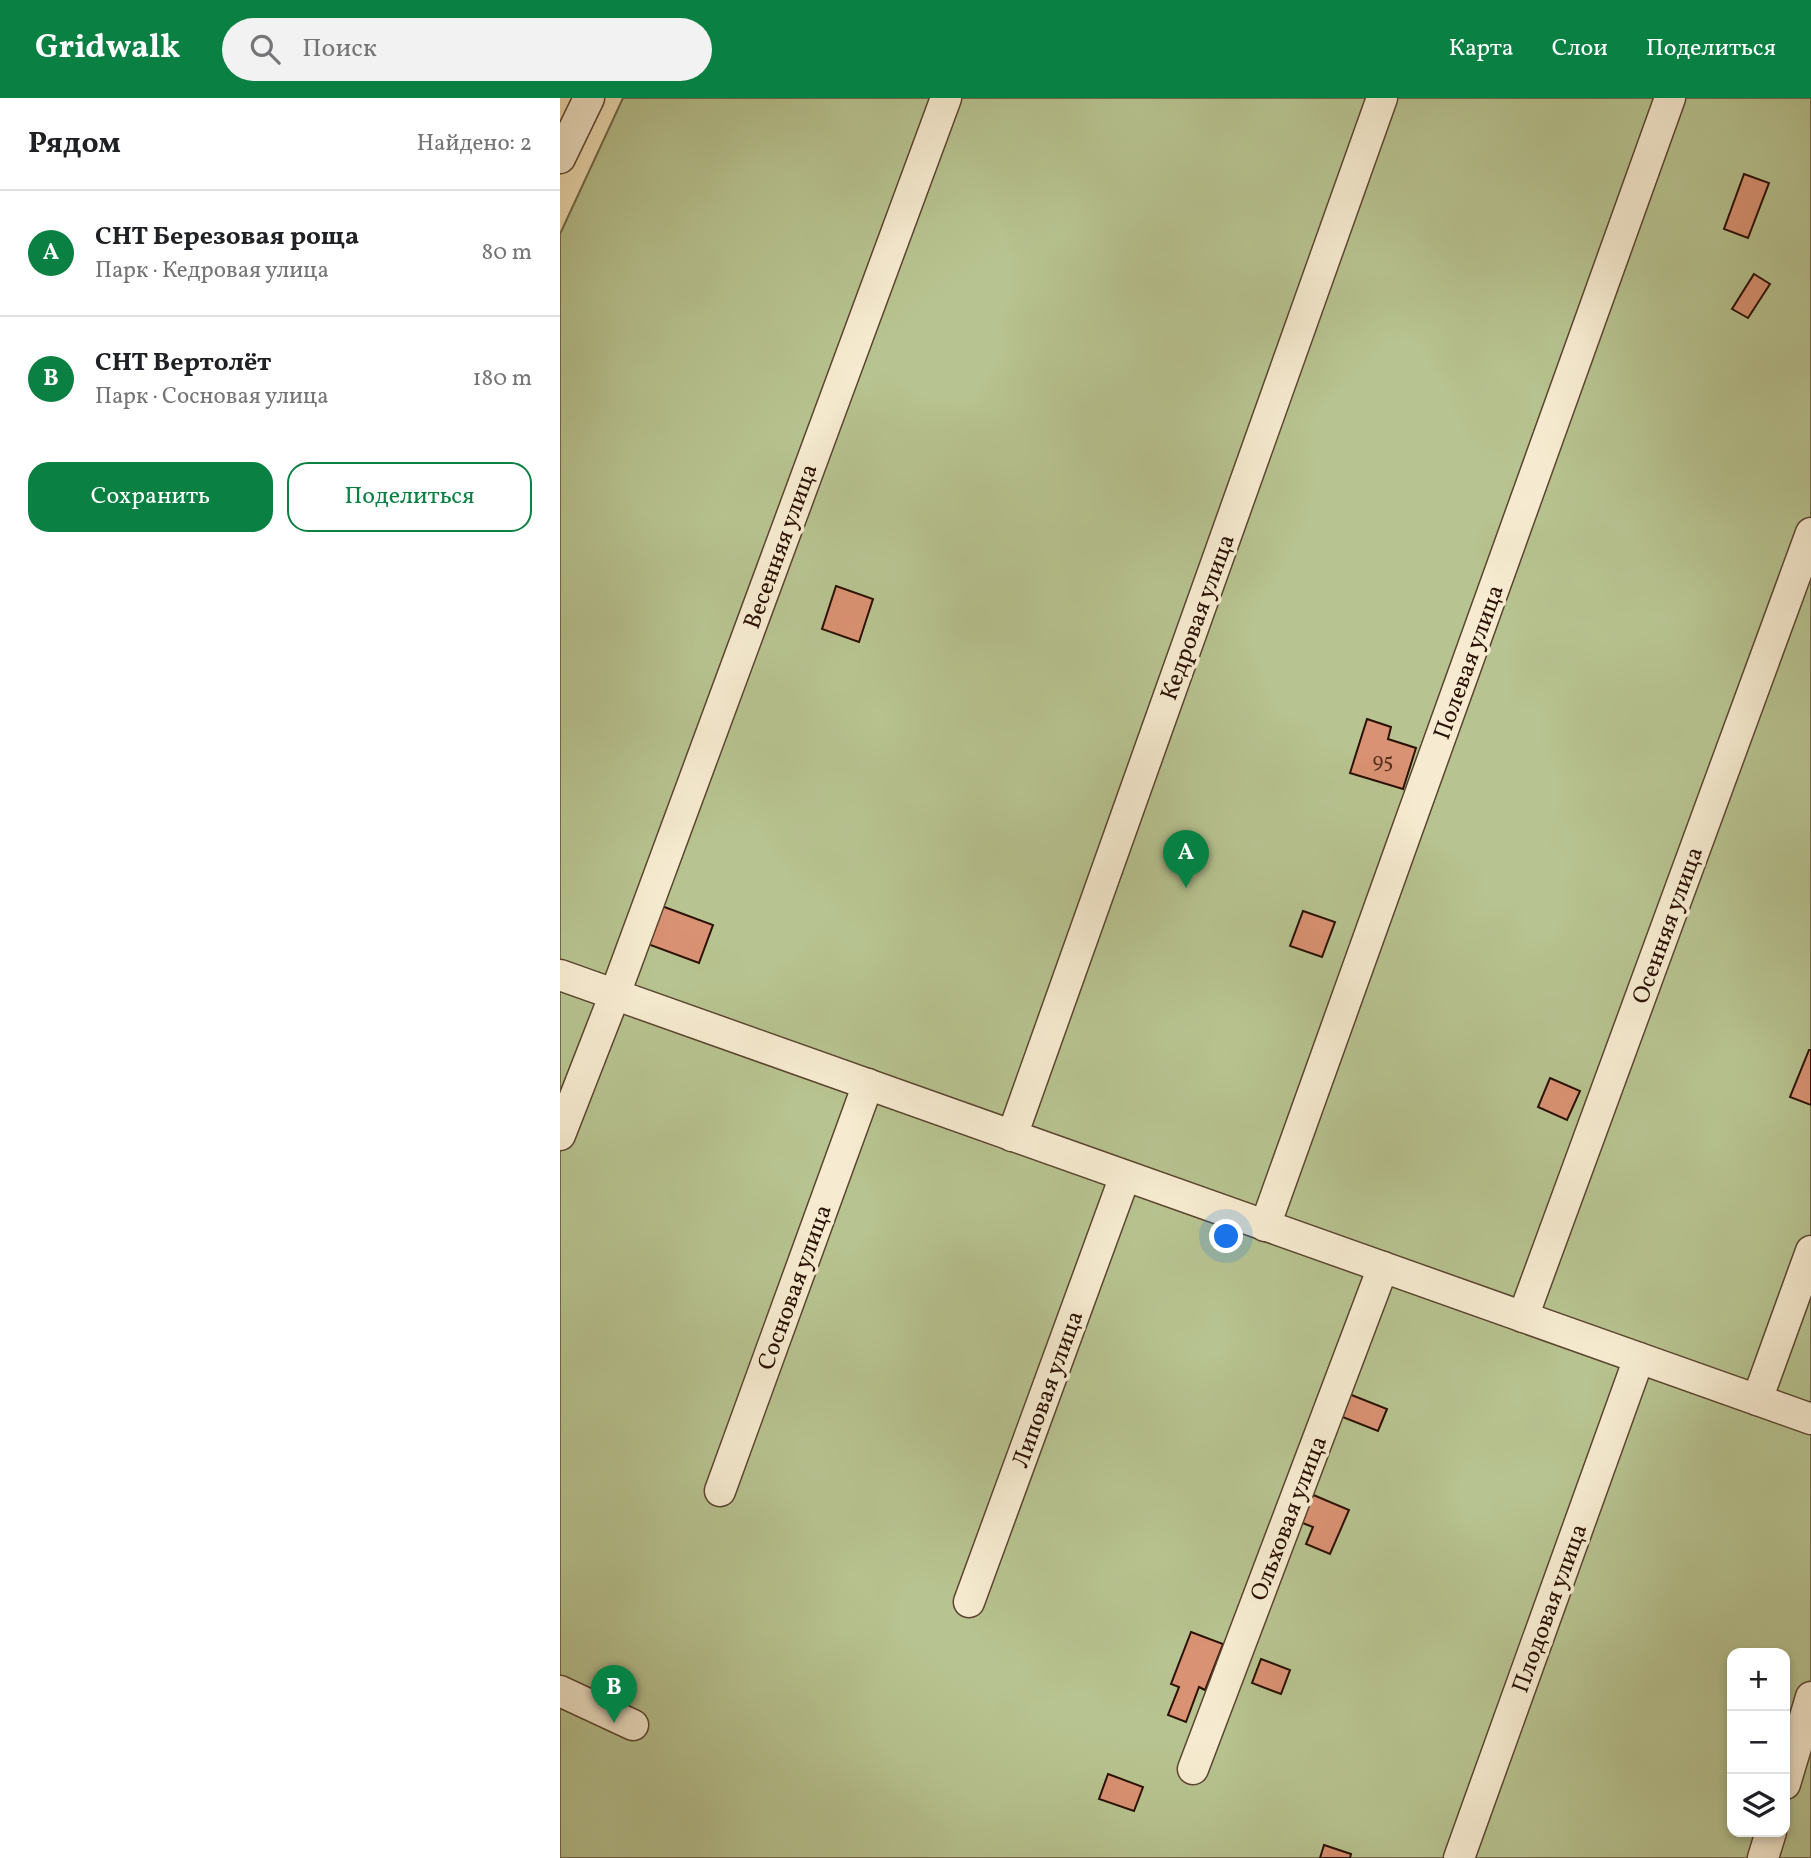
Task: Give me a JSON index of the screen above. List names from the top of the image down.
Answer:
{
  "streets": {
    "street": [
      "Весенняя улица",
      "Кедровая улица",
      "Полевая улица",
      "Осенняя улица",
      "Сосновая улица",
      "Липовая улица",
      "Ольховая улица",
      "Плодовая улица"
    ]
  },
  "house_numbers": ["95"],
  "page": {
    "header": "Gridwalk",
    "search": "Поиск",
    "nav": ["Карта", "Слои", "Поделиться"],
    "heading": ["Рядом", "Найдено: 2"],
    "list": [
      {
        "mark": "A",
        "name": "СНТ Березовая роща",
        "note": "Парк · Кедровая улица",
        "value": "80 m"
      },
      {
        "mark": "B",
        "name": "СНТ Вертолёт",
        "note": "Парк · Сосновая улица",
        "value": "180 m"
      }
    ],
    "buttons": ["Сохранить", "Поделиться"],
    "pins": ["A", "B"],
    "map_buttons": ["+", "−"]
  }
}
